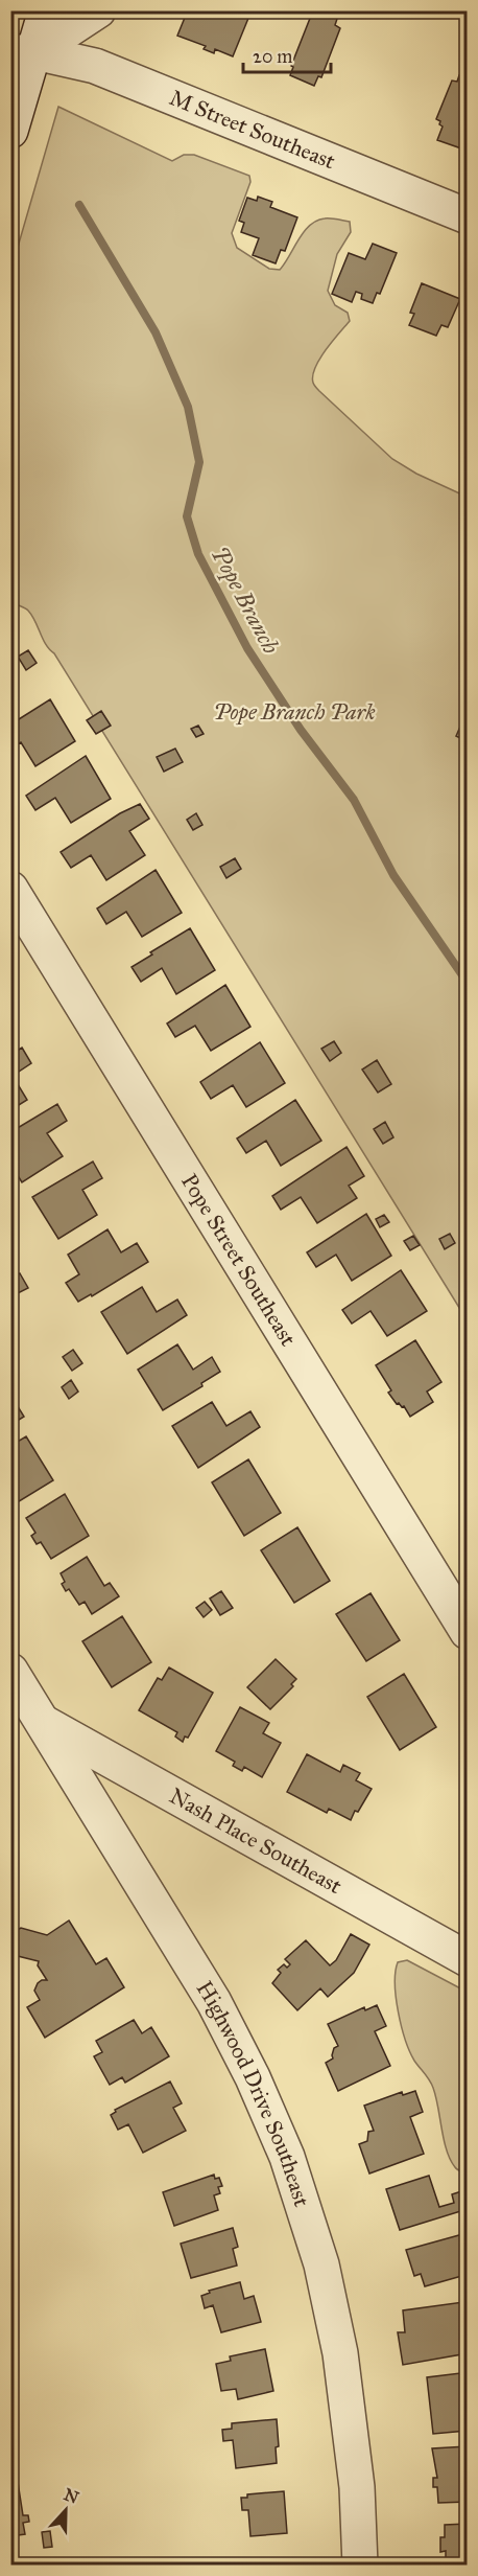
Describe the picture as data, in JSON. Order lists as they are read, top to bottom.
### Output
{
  "streets": {
    "street": [
      "M Street Southeast",
      "Pope Street Southeast",
      "Nash Place Southeast",
      "Highwood Drive Southeast"
    ]
  },
  "crossings": [
    ["Nash Place Southeast", "Highwood Drive Southeast"]
  ],
  "water": ["Pope Branch"],
  "parks": ["Pope Branch Park"],
  "scale_bar": "20 m",
  "north": "top"
}
